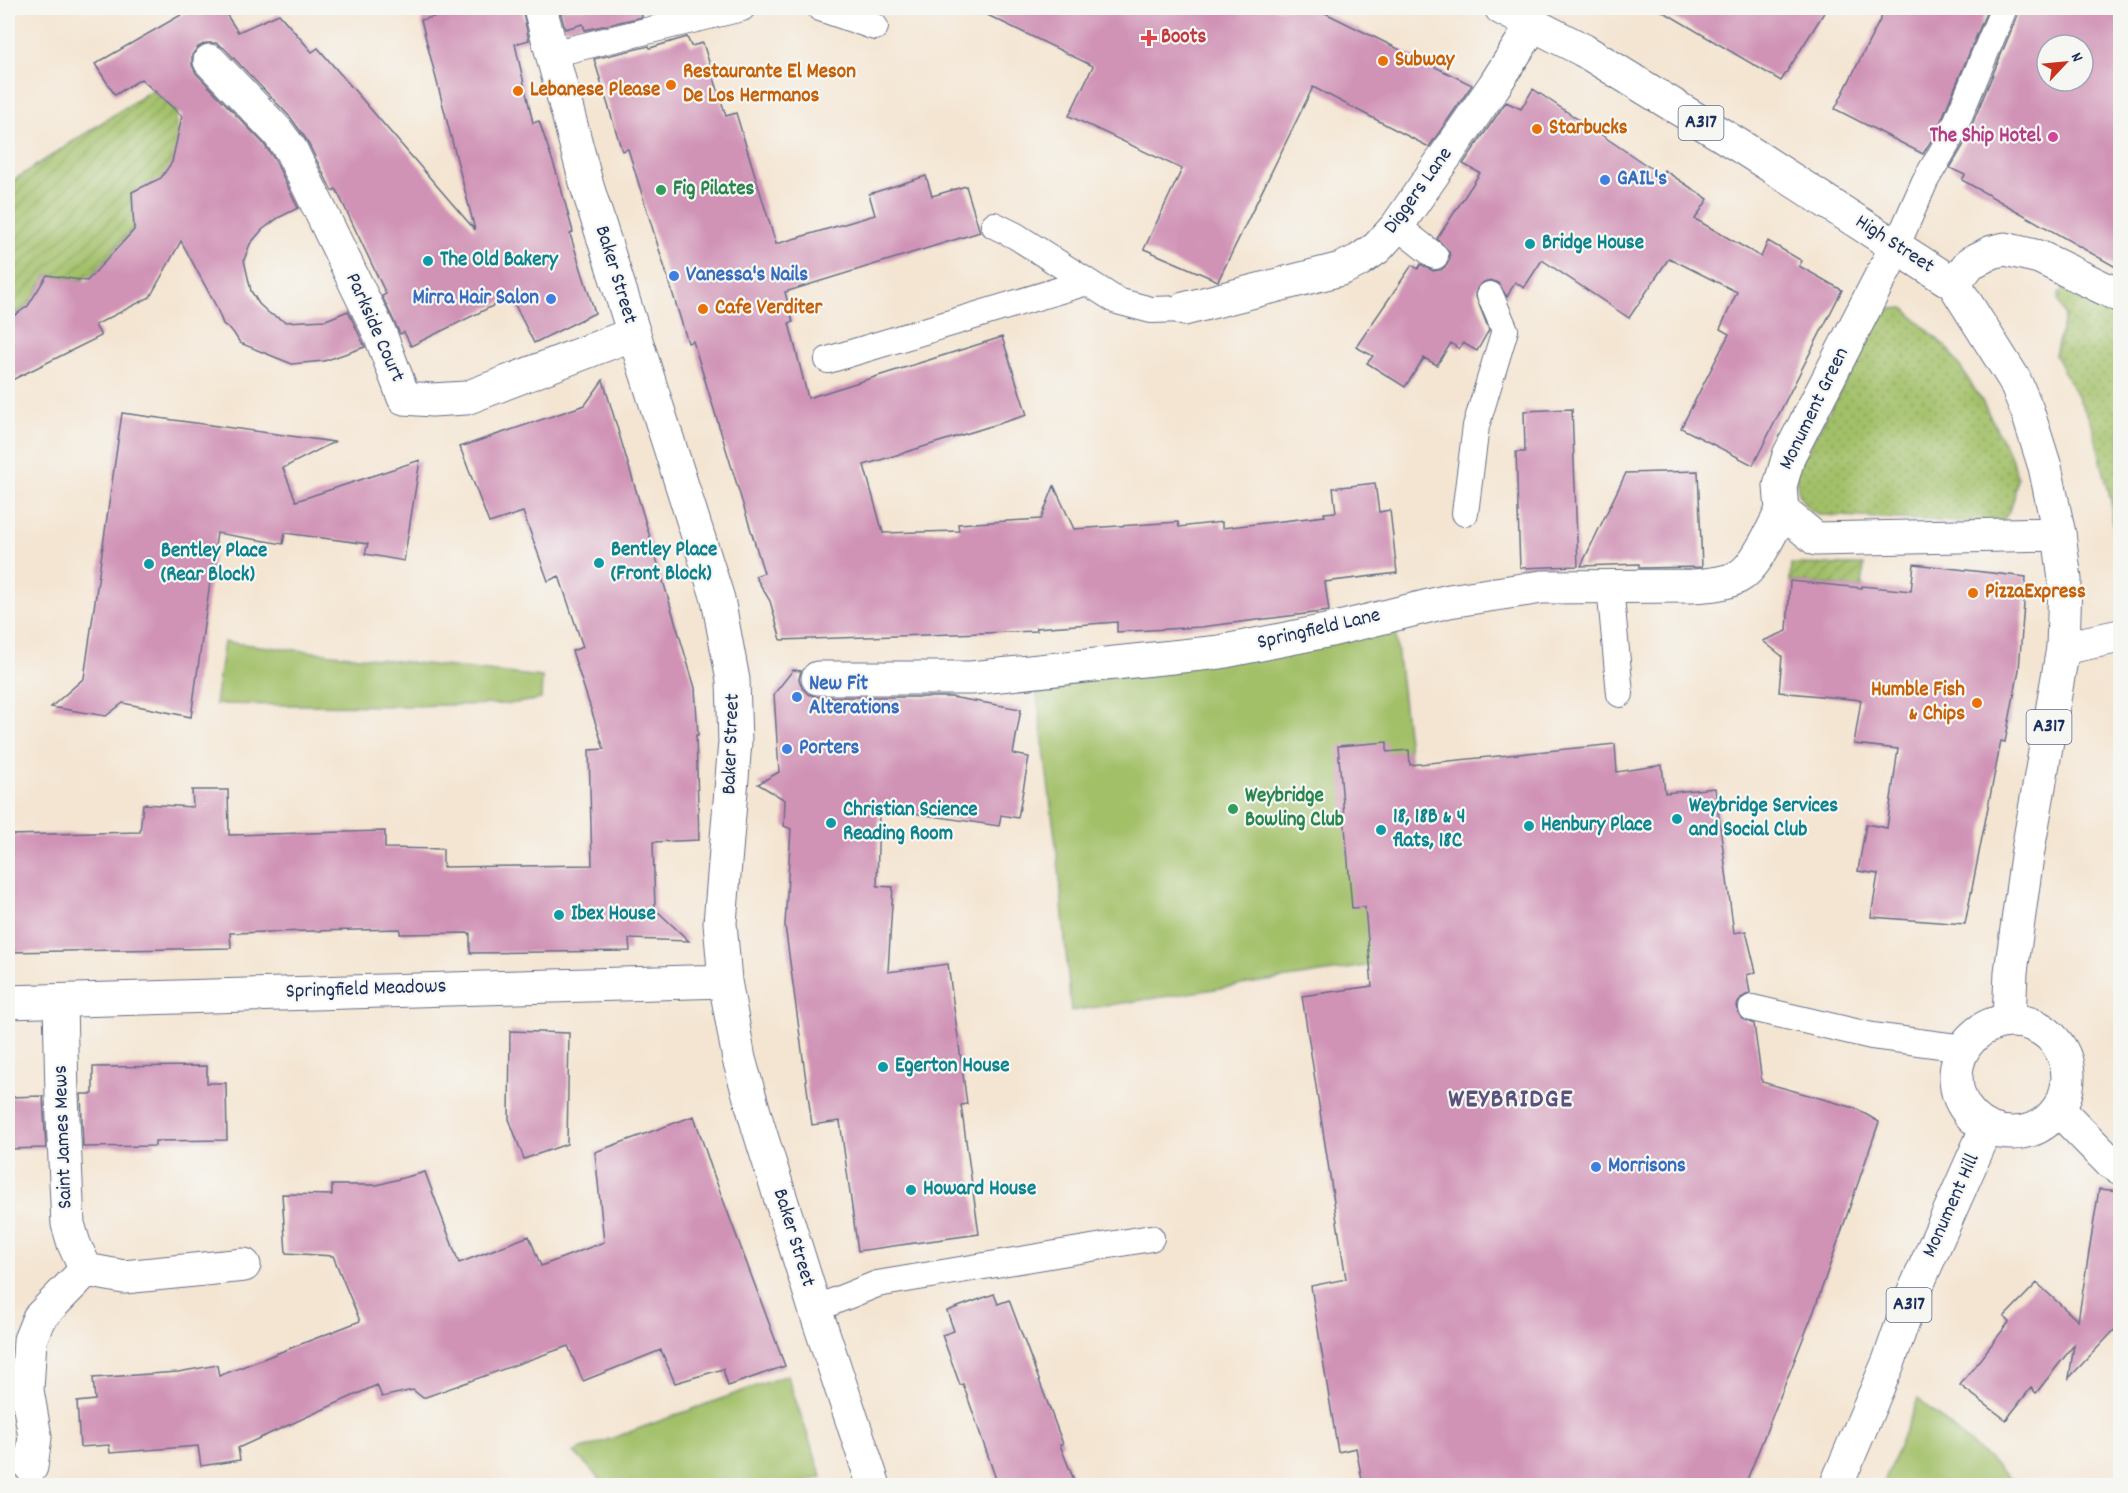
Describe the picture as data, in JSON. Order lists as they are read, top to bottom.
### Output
{
  "streets": {
    "street": [
      "A317",
      "Diggers Lane",
      "High Street",
      "Baker Street",
      "Parkside Court",
      "Monument Green",
      "Springfield Lane",
      "Springfield Meadows",
      "Saint James Mews",
      "Monument Hill"
    ]
  },
  "crossings": [
    ["A317", "High Street"],
    ["A317", "Monument Hill"],
    ["Diggers Lane", "High Street"],
    ["High Street", "Monument Green"],
    ["Baker Street", "Parkside Court"],
    ["Baker Street", "Springfield Meadows"],
    ["Monument Green", "Springfield Lane"],
    ["Springfield Meadows", "Saint James Mews"]
  ],
  "districts": ["WEYBRIDGE"],
  "places": {
    "health": ["Boots"],
    "other": [
      "Subway",
      "Restaurante El Meson De Los Hermanos",
      "Lebanese Please",
      "Starbucks",
      "The Ship Hotel",
      "GAIL's",
      "Fig Pilates",
      "Bridge House",
      "The Old Bakery",
      "Vanessa's Nails",
      "Mirra Hair Salon",
      "Cafe Verditer",
      "Bentley Place (Front Block)",
      "Bentley Place (Rear Block)",
      "PizzaExpress",
      "New Fit Alterations",
      "Humble Fish & Chips",
      "Porters",
      "Weybridge Bowling Club",
      "Weybridge Services and Social Club",
      "Christian Science Reading Room",
      "Henbury Place",
      "18, 18B & 4 flats, 18C",
      "Ibex House",
      "Egerton House",
      "Morrisons",
      "Howard House"
    ]
  },
  "north": "top right"
}
